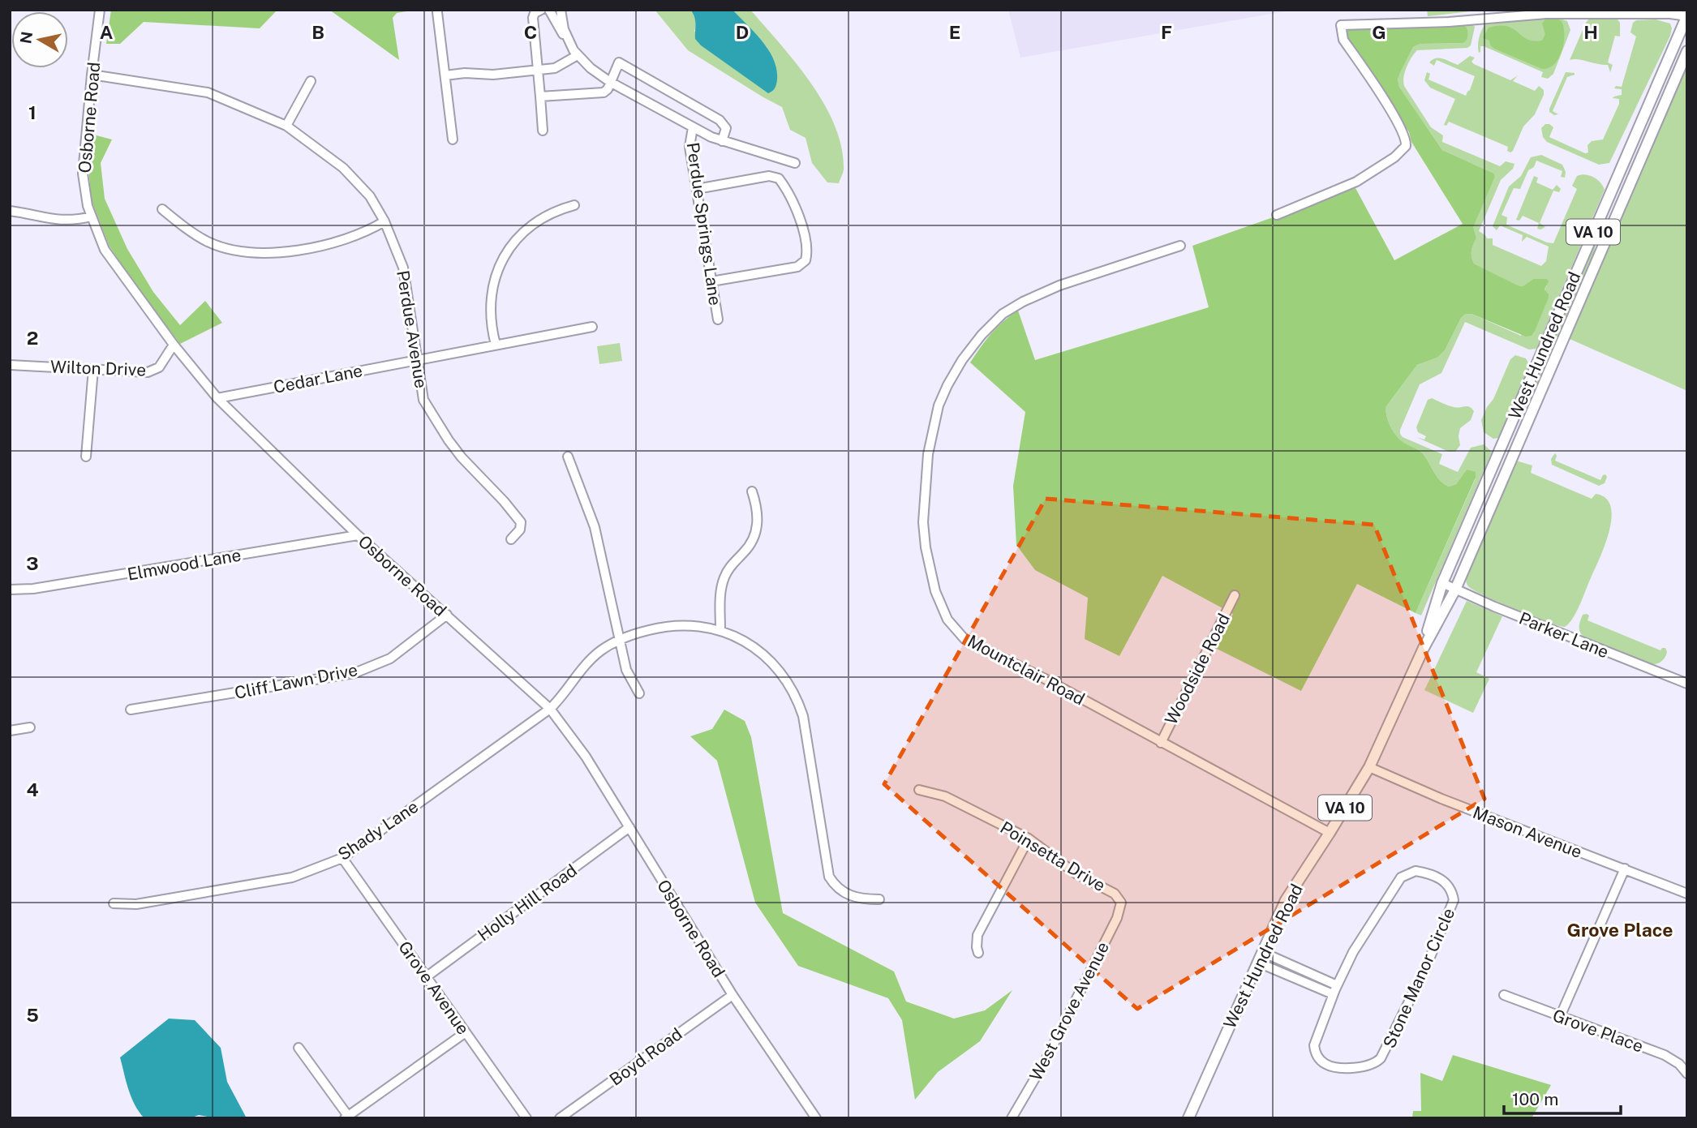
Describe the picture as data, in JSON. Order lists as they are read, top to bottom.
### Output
{
  "streets": {
    "main road": ["VA 10", "West Hundred Road"],
    "street": [
      "Osborne Road",
      "Perdue Springs Lane",
      "Perdue Avenue",
      "Wilton Drive",
      "Cedar Lane",
      "Elmwood Lane",
      "Parker Lane",
      "Woodside Road",
      "Mountclair Road",
      "Cliff Lawn Drive",
      "Shady Lane",
      "Mason Avenue",
      "Poinsetta Drive",
      "Holly Hill Road",
      "Stone Manor Circle",
      "Grove Avenue",
      "West Grove Avenue",
      "Grove Place",
      "Boyd Road"
    ]
  },
  "crossings": [
    ["Osborne Road", "Perdue Avenue"],
    ["Osborne Road", "Wilton Drive"],
    ["Osborne Road", "Cedar Lane"],
    ["Osborne Road", "Elmwood Lane"],
    ["Osborne Road", "Cliff Lawn Drive"],
    ["Osborne Road", "Shady Lane"],
    ["Osborne Road", "Holly Hill Road"],
    ["Osborne Road", "Boyd Road"],
    ["Perdue Avenue", "Cedar Lane"],
    ["West Hundred Road", "Parker Lane"],
    ["West Hundred Road", "Mountclair Road"],
    ["West Hundred Road", "Mason Avenue"],
    ["Woodside Road", "Mountclair Road"],
    ["Shady Lane", "Grove Avenue"],
    ["Poinsetta Drive", "West Grove Avenue"],
    ["Holly Hill Road", "Grove Avenue"]
  ],
  "districts": ["Grove Place"],
  "scale_bar": "100 m",
  "north": "left",
  "grid": {
    "columns": [
      "A",
      "B",
      "C",
      "D",
      "E",
      "F",
      "G",
      "H"
    ],
    "rows": [
      "1",
      "2",
      "3",
      "4",
      "5"
    ]
  }
}
